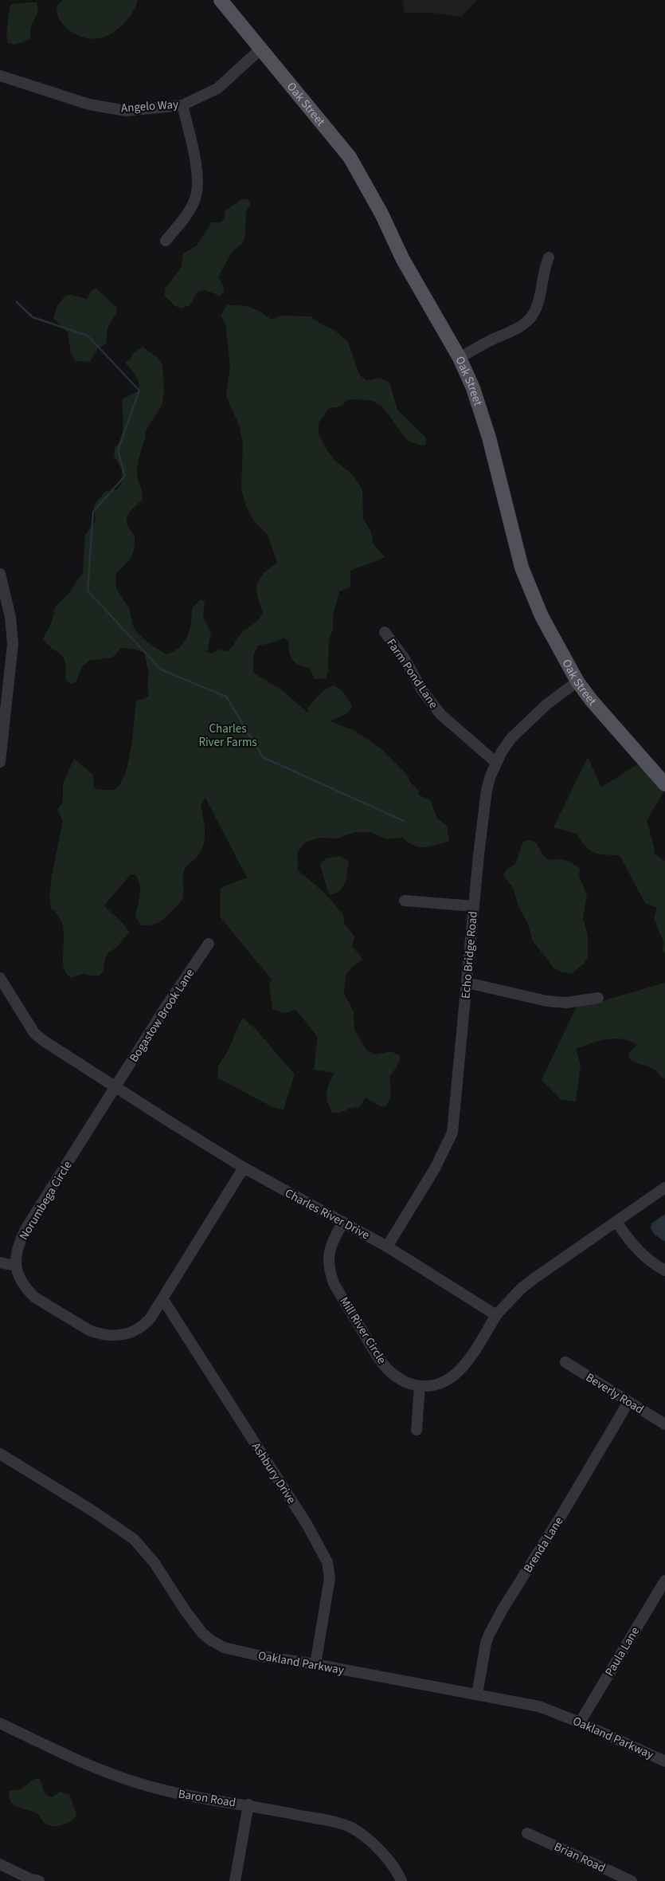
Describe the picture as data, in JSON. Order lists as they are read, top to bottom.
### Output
{
  "streets": {
    "main road": ["Oak Street"],
    "street": [
      "Angelo Way",
      "Farm Pond Lane",
      "Echo Bridge Road",
      "Bogastow Brook Lane",
      "Norumbega Circle",
      "Charles River Drive",
      "Mill River Circle",
      "Beverly Road",
      "Ashbury Drive",
      "Brenda Lane",
      "Paula Lane",
      "Oakland Parkway",
      "Baron Road",
      "Brian Road"
    ]
  },
  "crossings": [
    ["Oak Street", "Angelo Way"],
    ["Oak Street", "Echo Bridge Road"],
    ["Farm Pond Lane", "Echo Bridge Road"],
    ["Echo Bridge Road", "Charles River Drive"],
    ["Bogastow Brook Lane", "Norumbega Circle"],
    ["Bogastow Brook Lane", "Charles River Drive"],
    ["Norumbega Circle", "Charles River Drive"],
    ["Charles River Drive", "Mill River Circle"],
    ["Beverly Road", "Brenda Lane"],
    ["Ashbury Drive", "Oakland Parkway"],
    ["Brenda Lane", "Oakland Parkway"],
    ["Paula Lane", "Oakland Parkway"]
  ],
  "parks": ["Charles River Farms"]
}
